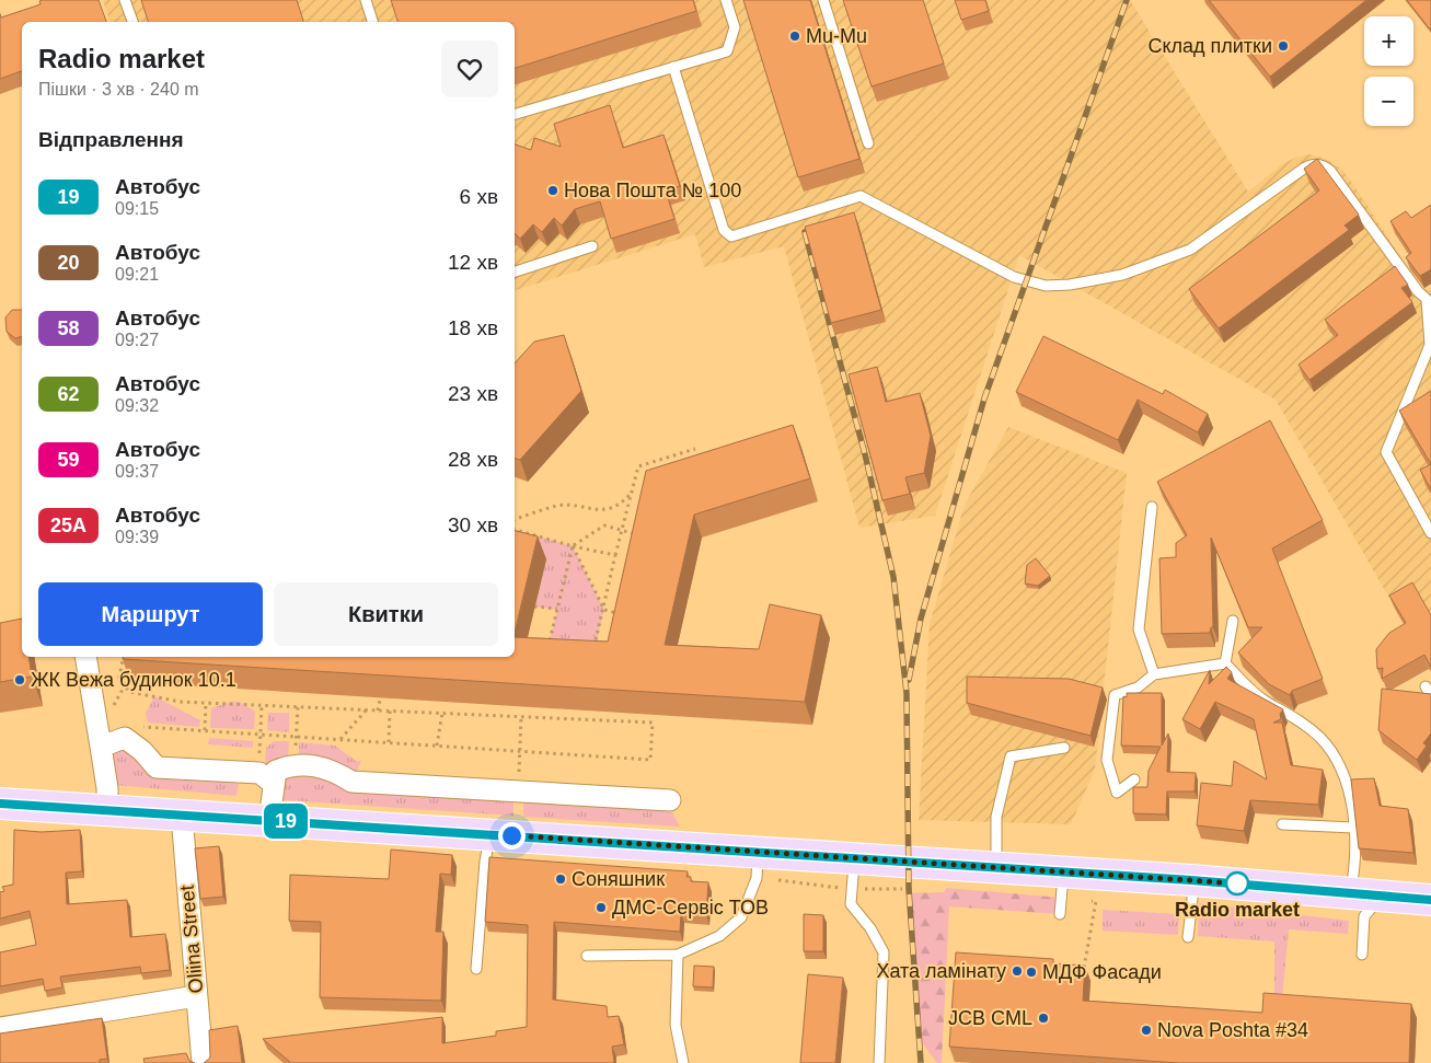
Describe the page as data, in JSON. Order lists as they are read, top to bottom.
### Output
{
  "streets": {
    "street": ["Oliina Street"]
  },
  "places": [
    "Mu-Mu",
    "Склад плитки",
    "Нова Пошта № 100",
    "ЖК Вежа будинок 10.1",
    "Соняшник",
    "Radio market",
    "ДМС-Сервіс ТОВ",
    "Хата ламінату",
    "МДФ Фасади",
    "JCB CML",
    "Nova Poshta #34"
  ],
  "lines": ["bus line 19"],
  "page": {
    "on_map": "19",
    "map_buttons": ["+", "−"],
    "heading": [
      ["Radio market", "Пішки · 3 хв · 240 m"],
      "Відправлення"
    ],
    "list": [
      {
        "mark": "19",
        "name": "Автобус",
        "note": "09:15",
        "value": "6 хв"
      },
      {
        "mark": "20",
        "name": "Автобус",
        "note": "09:21",
        "value": "12 хв"
      },
      {
        "mark": "58",
        "name": "Автобус",
        "note": "09:27",
        "value": "18 хв"
      },
      {
        "mark": "62",
        "name": "Автобус",
        "note": "09:32",
        "value": "23 хв"
      },
      {
        "mark": "59",
        "name": "Автобус",
        "note": "09:37",
        "value": "28 хв"
      },
      {
        "mark": "25А",
        "name": "Автобус",
        "note": "09:39",
        "value": "30 хв"
      }
    ],
    "buttons": ["Маршрут", "Квитки"]
  }
}
